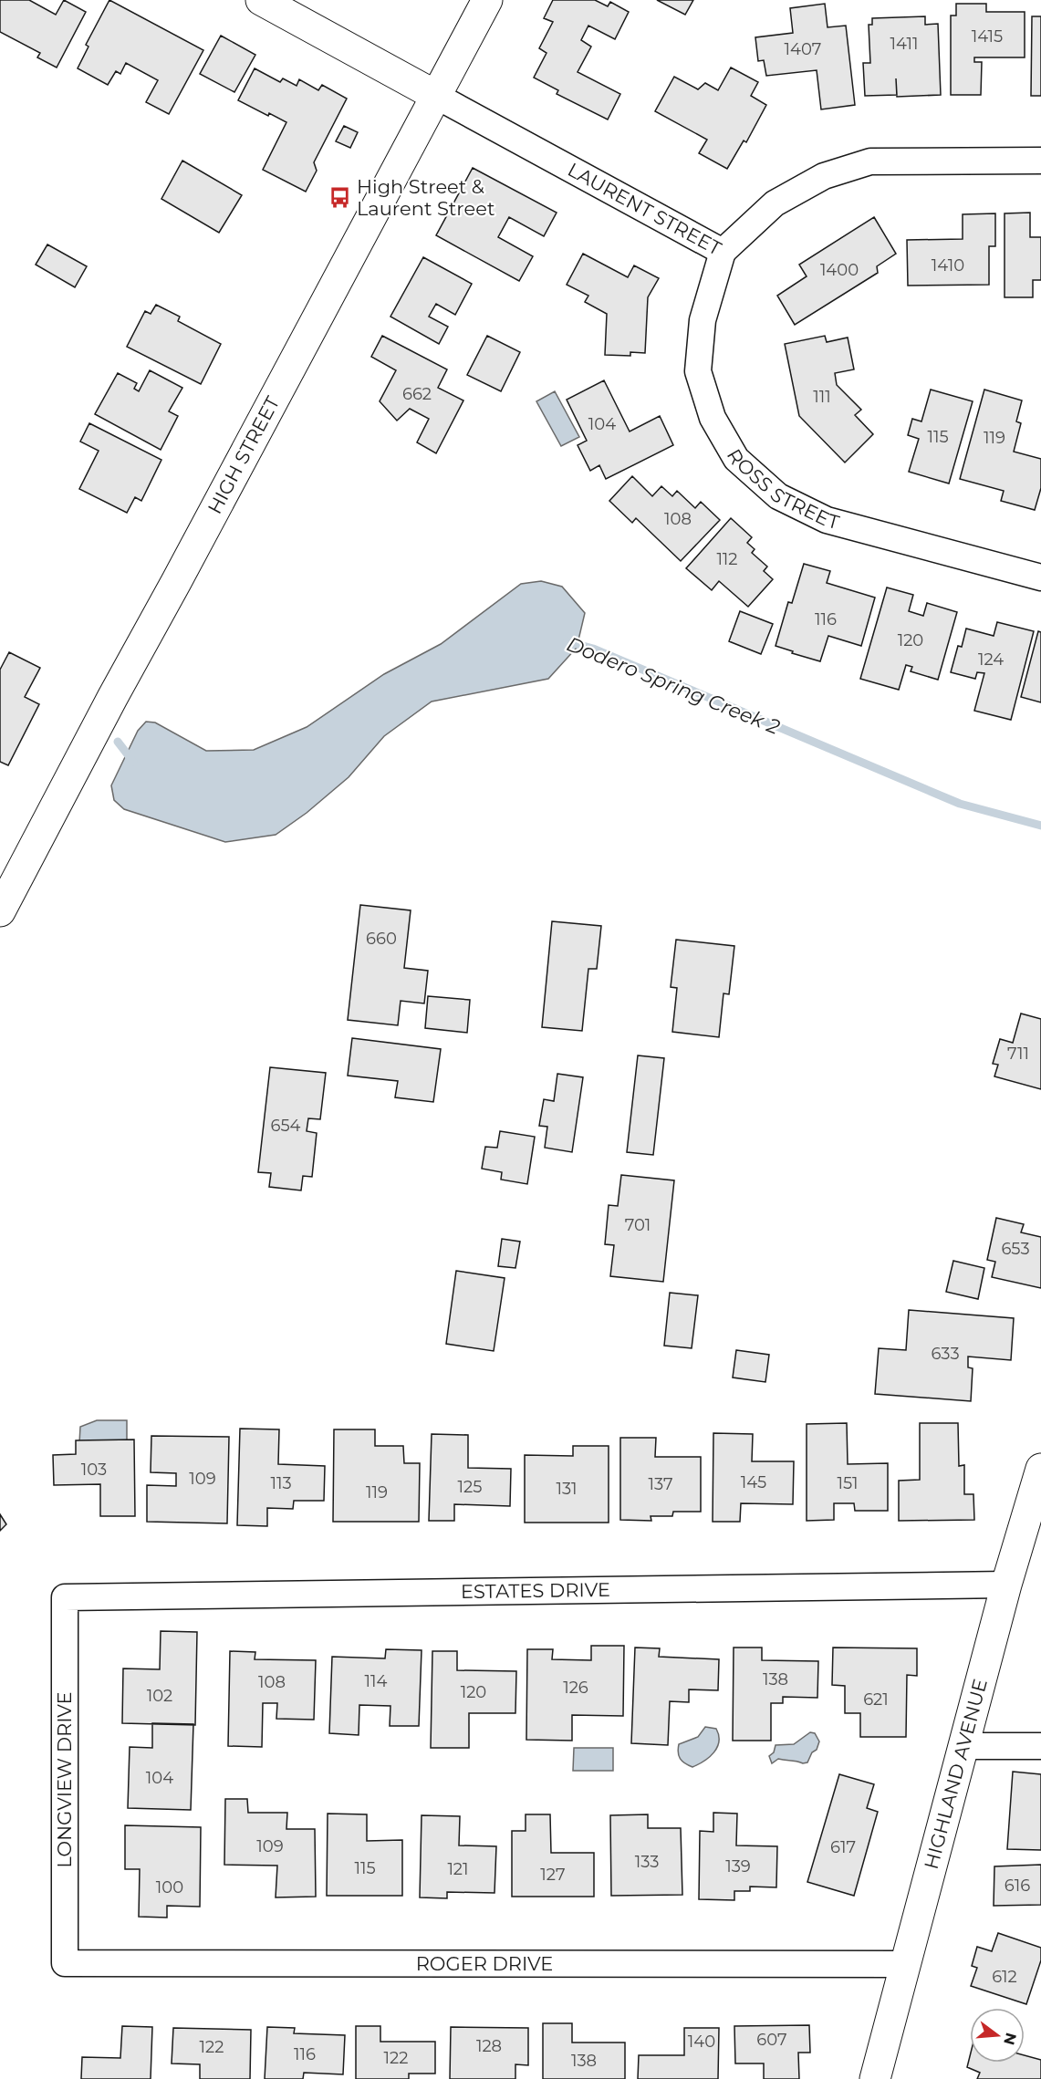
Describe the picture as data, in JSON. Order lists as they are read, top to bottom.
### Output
{
  "streets": {
    "main road": ["LAURENT STREET", "HIGH STREET", "HIGHLAND AVENUE"],
    "street": [
      "ROSS STREET",
      "ESTATES DRIVE",
      "LONGVIEW DRIVE",
      "ROGER DRIVE"
    ]
  },
  "crossings": [
    ["LAURENT STREET", "HIGH STREET"],
    ["LAURENT STREET", "ROSS STREET"],
    ["ESTATES DRIVE", "HIGHLAND AVENUE"],
    ["ESTATES DRIVE", "LONGVIEW DRIVE"],
    ["HIGHLAND AVENUE", "ROGER DRIVE"],
    ["LONGVIEW DRIVE", "ROGER DRIVE"]
  ],
  "water": ["Dodero Spring Creek 2"],
  "places": {
    "bus stop": ["High Street & Laurent Street"]
  },
  "house_numbers": [
    "1415",
    "1411",
    "1407",
    "1410",
    "1400",
    "662",
    "111",
    "104",
    "115",
    "119",
    "108",
    "112",
    "116",
    "120",
    "124",
    "660",
    "711",
    "654",
    "701",
    "653",
    "633",
    "103",
    "109",
    "145",
    "113",
    "151",
    "137",
    "125",
    "131",
    "119",
    "138",
    "114",
    "108",
    "126",
    "120",
    "102",
    "621",
    "104",
    "109",
    "617",
    "133",
    "139",
    "115",
    "121",
    "127",
    "616",
    "100",
    "612",
    "607",
    "140",
    "128",
    "122",
    "116",
    "122",
    "138"
  ],
  "north": "right"
}
